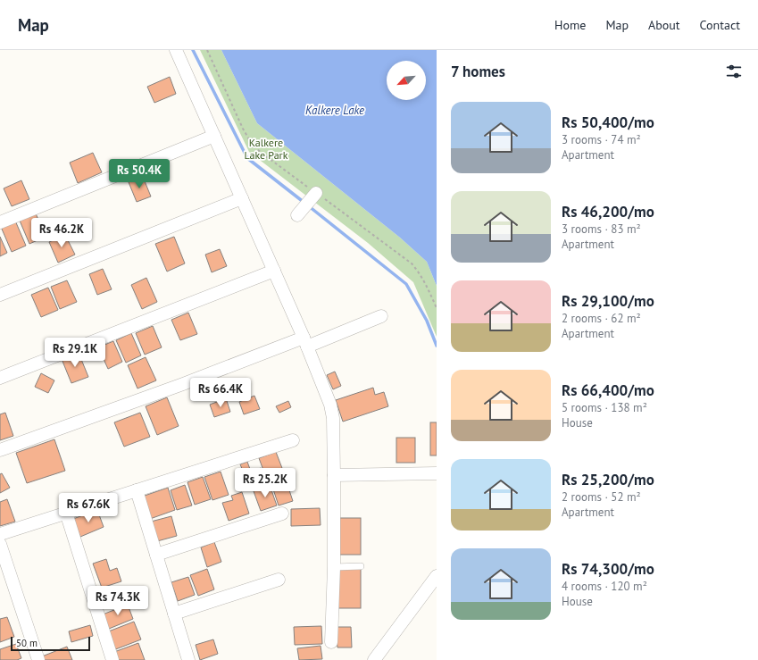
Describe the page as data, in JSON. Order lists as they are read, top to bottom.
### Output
{
  "water": ["Kalkere Lake"],
  "parks": ["Kalkere Lake Park"],
  "scale_bar": "50 m",
  "north": "bottom left",
  "page": {
    "header": "Map",
    "nav": [
      "Home",
      "Map",
      "About",
      "Contact"
    ],
    "heading": "7 homes",
    "list": [
      {
        "name": "Rs 50,400/mo",
        "note": "3 rooms · 74 m² · Apartment"
      },
      {
        "name": "Rs 46,200/mo",
        "note": "3 rooms · 83 m² · Apartment"
      },
      {
        "name": "Rs 29,100/mo",
        "note": "2 rooms · 62 m² · Apartment"
      },
      {
        "name": "Rs 66,400/mo",
        "note": "5 rooms · 138 m² · House"
      },
      {
        "name": "Rs 25,200/mo",
        "note": "2 rooms · 52 m² · Apartment"
      },
      {
        "name": "Rs 74,300/mo",
        "note": "4 rooms · 120 m² · House"
      }
    ],
    "price": [
      "Rs 50.4K",
      "Rs 46.2K",
      "Rs 29.1K",
      "Rs 66.4K",
      "Rs 25.2K",
      "Rs 67.6K",
      "Rs 74.3K"
    ],
    "scale": "50 m"
  }
}
